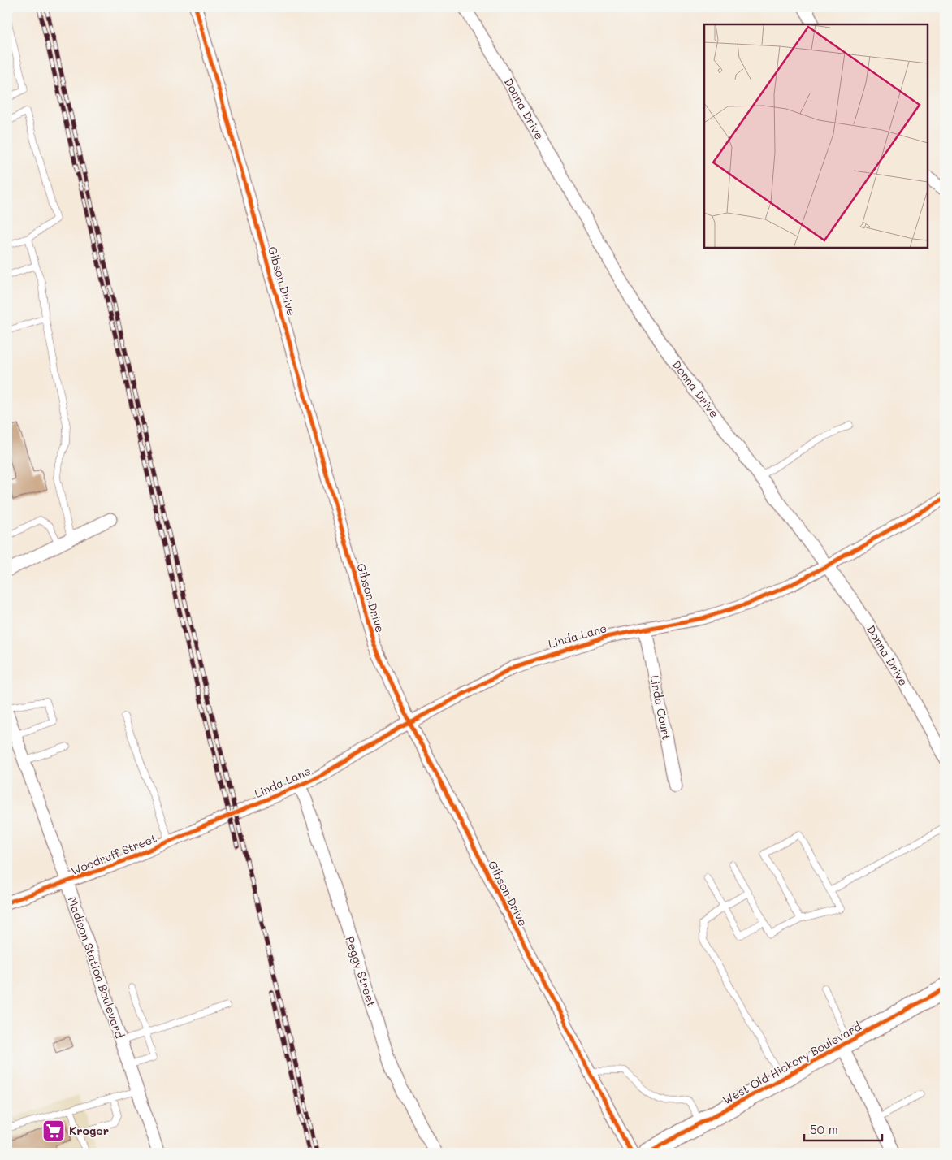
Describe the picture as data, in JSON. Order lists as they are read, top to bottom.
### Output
{
  "streets": {
    "main road": ["West Old Hickory Boulevard"],
    "street": [
      "Donna Drive",
      "Gibson Drive",
      "Linda Lane",
      "Linda Court",
      "Woodruff Street",
      "Madison Station Boulevard",
      "Peggy Street"
    ]
  },
  "crossings": [
    ["Donna Drive", "Linda Lane"],
    ["Gibson Drive", "Linda Lane"],
    ["Linda Lane", "Linda Court"],
    ["Linda Lane", "Woodruff Street"],
    ["Linda Lane", "Peggy Street"],
    ["Woodruff Street", "Madison Station Boulevard"]
  ],
  "places": {
    "supermarket": ["Kroger"]
  },
  "scale_bar": "50 m"
}
